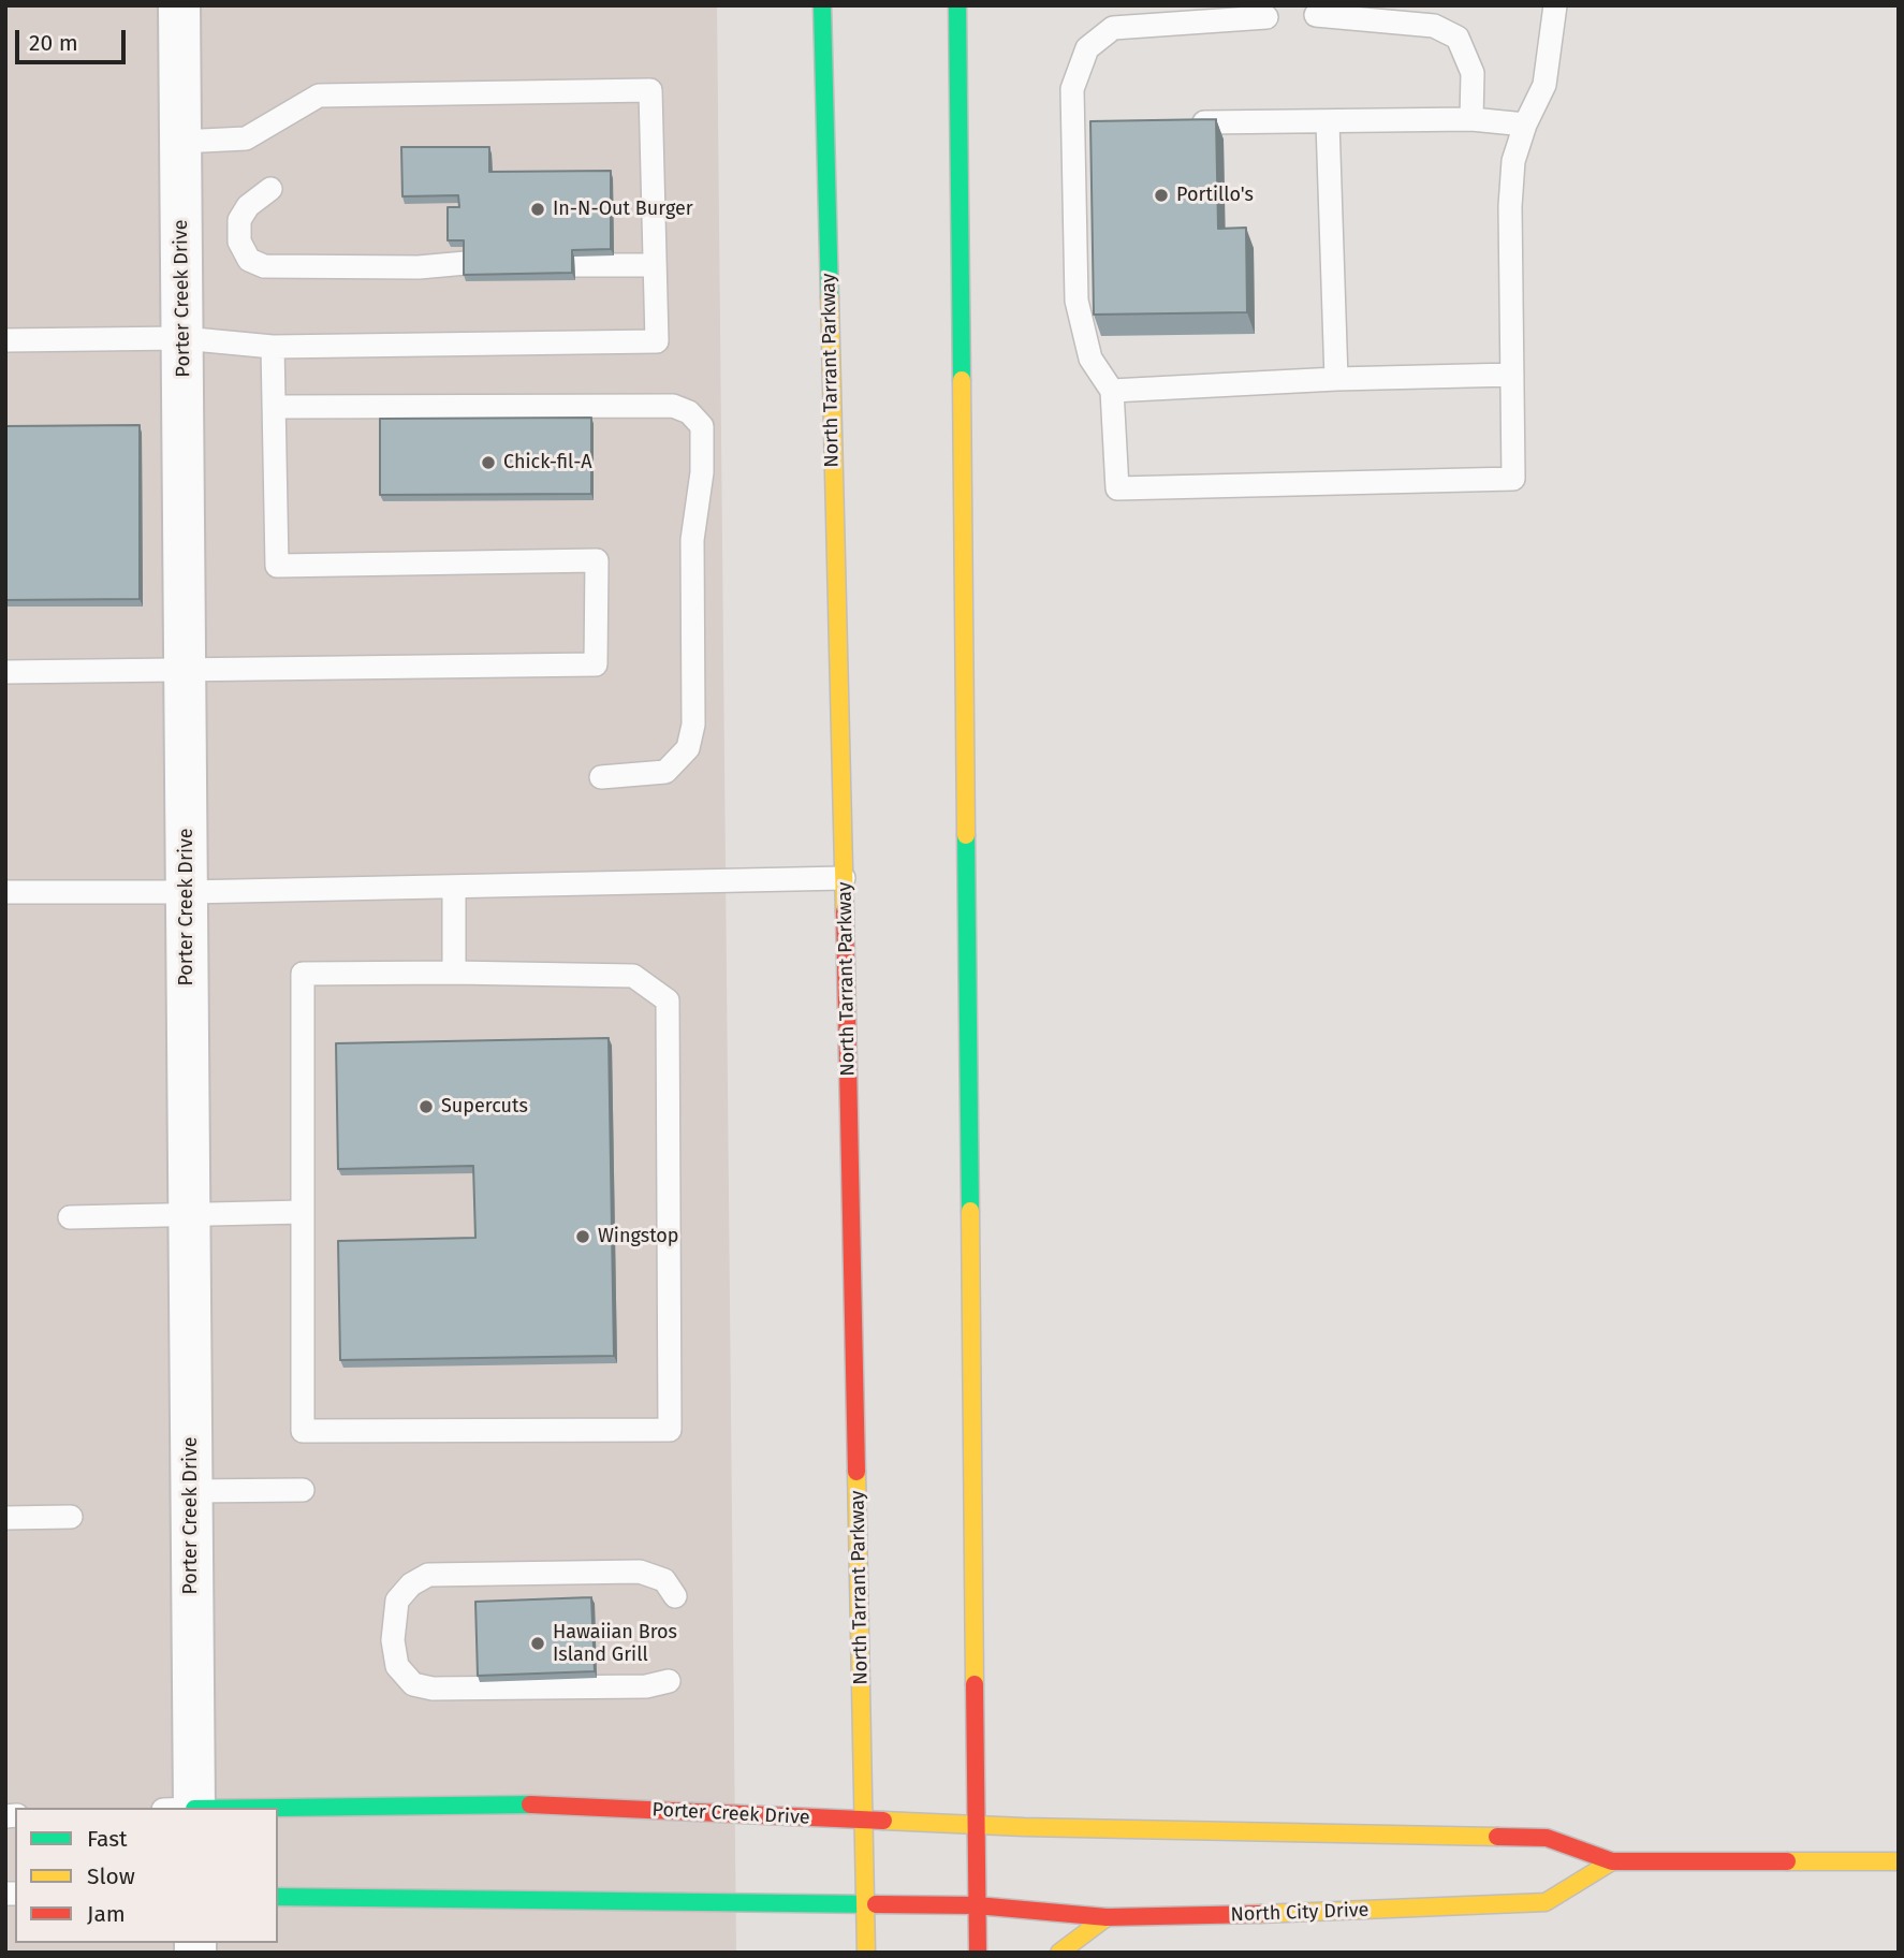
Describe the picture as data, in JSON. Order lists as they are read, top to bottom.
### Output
{
  "streets": {
    "main road": ["Porter Creek Drive", "North Tarrant Parkway", "North City Drive"]
  },
  "crossings": [
    ["Porter Creek Drive", "North Tarrant Parkway"],
    ["North Tarrant Parkway", "North City Drive"]
  ],
  "places": [
    "Portillo's",
    "In-N-Out Burger",
    "Chick-fil-A",
    "Supercuts",
    "Wingstop",
    "Hawaiian Bros Island Grill"
  ],
  "legend": ["Fast", "Slow", "Jam"],
  "scale_bar": "20 m"
}
